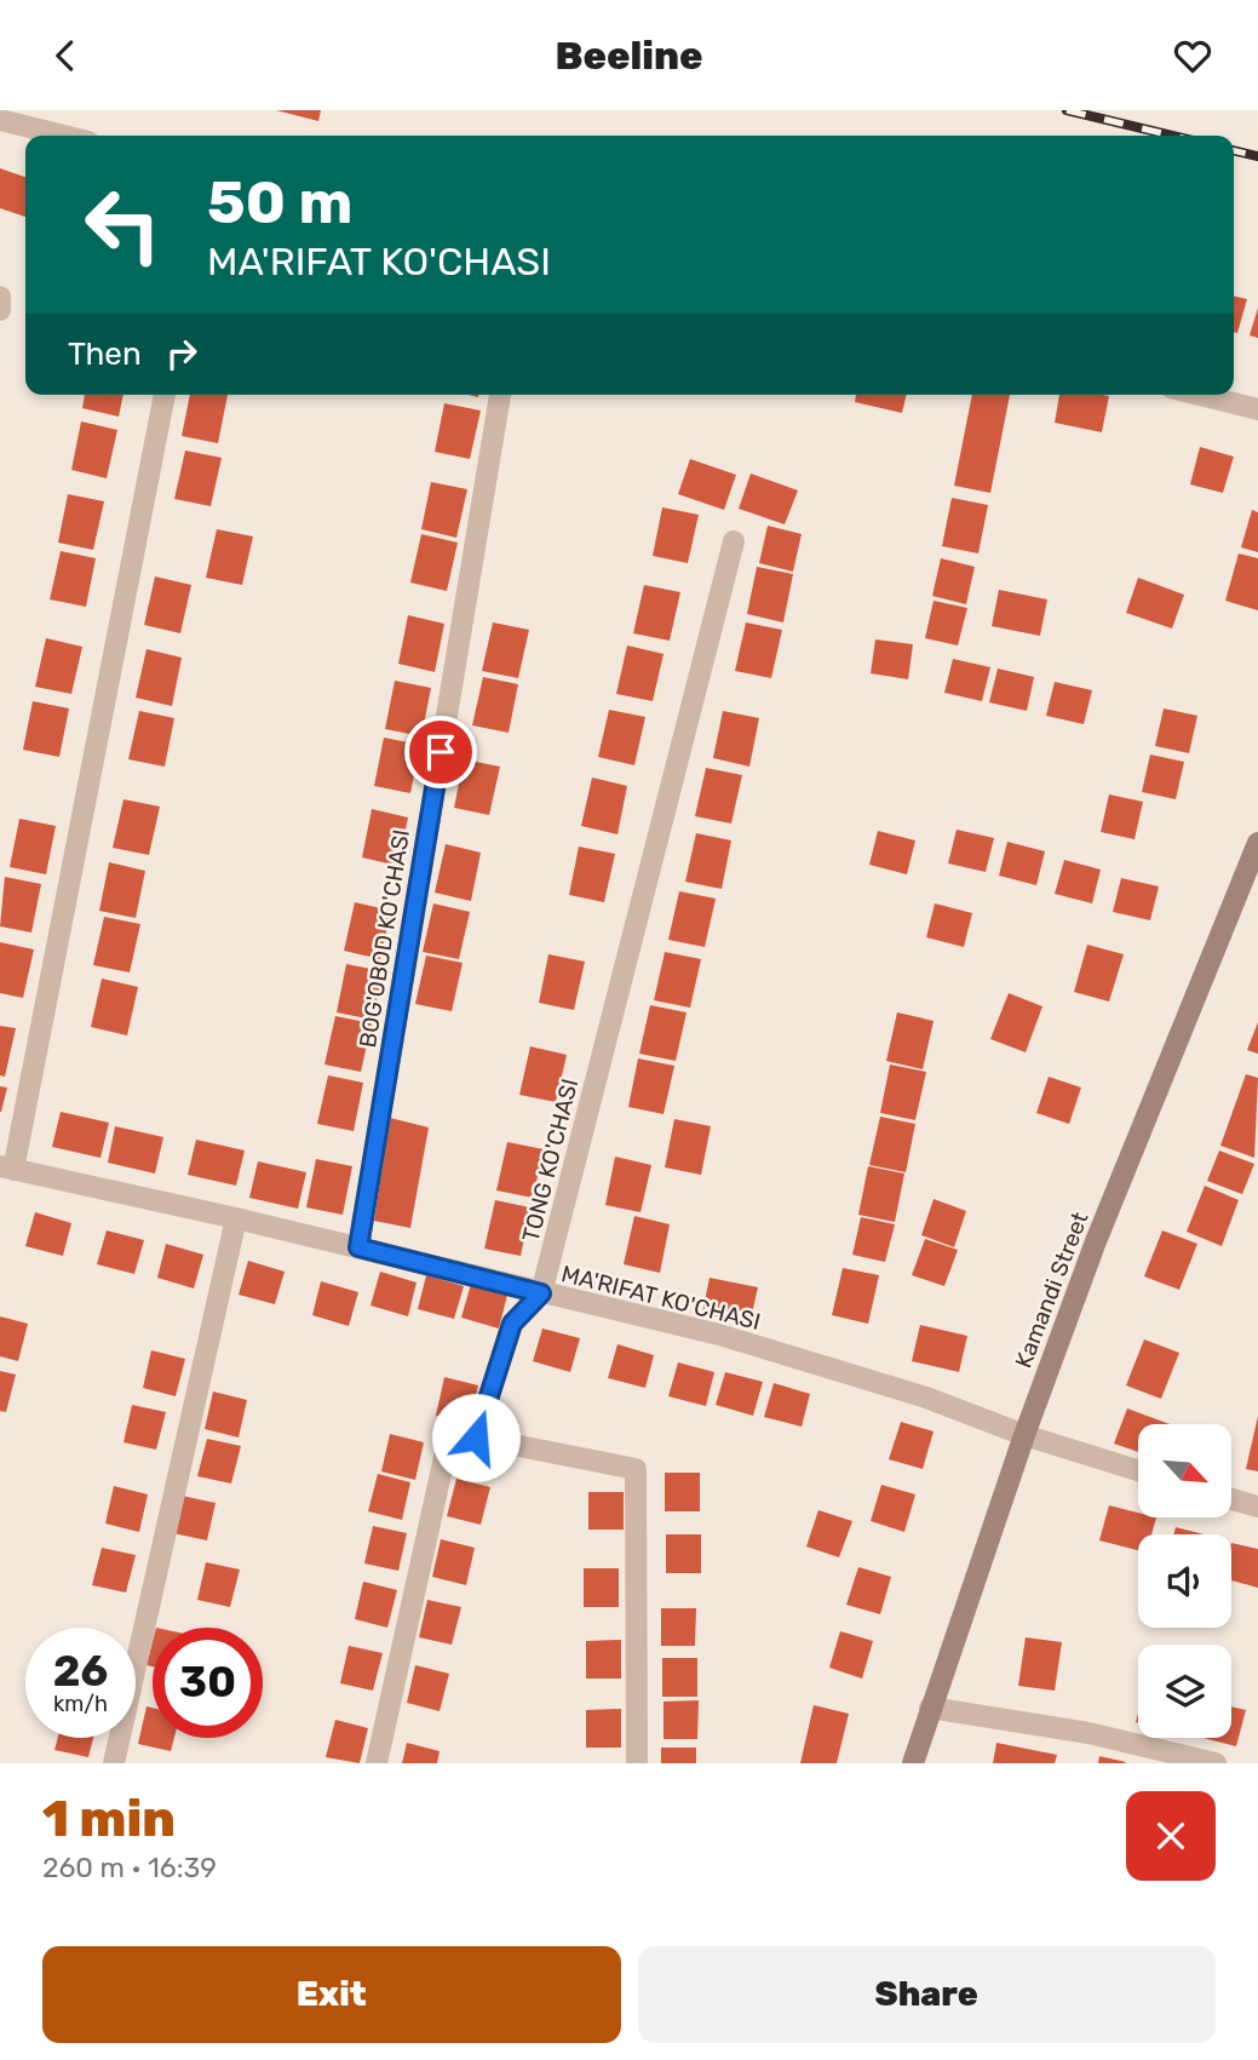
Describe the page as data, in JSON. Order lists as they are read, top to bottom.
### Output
{
  "streets": {
    "main road": ["Kamandi Street"],
    "street": ["BOG'OBOD KO'CHASI", "TONG KO'CHASI", "MA'RIFAT KO'CHASI"]
  },
  "crossings": [
    ["BOG'OBOD KO'CHASI", "MA'RIFAT KO'CHASI"],
    ["TONG KO'CHASI", "MA'RIFAT KO'CHASI"],
    ["Kamandi Street", "MA'RIFAT KO'CHASI"]
  ],
  "north": "bottom right",
  "page": {
    "header": "Beeline",
    "turn": ["50 m", "MA'RIFAT KO'CHASI"],
    "then": "Then",
    "speed": "26 km/h",
    "limit": "30",
    "heading": ["1 min", "260 m · 16:39"],
    "buttons": ["Exit", "Share"]
  }
}
